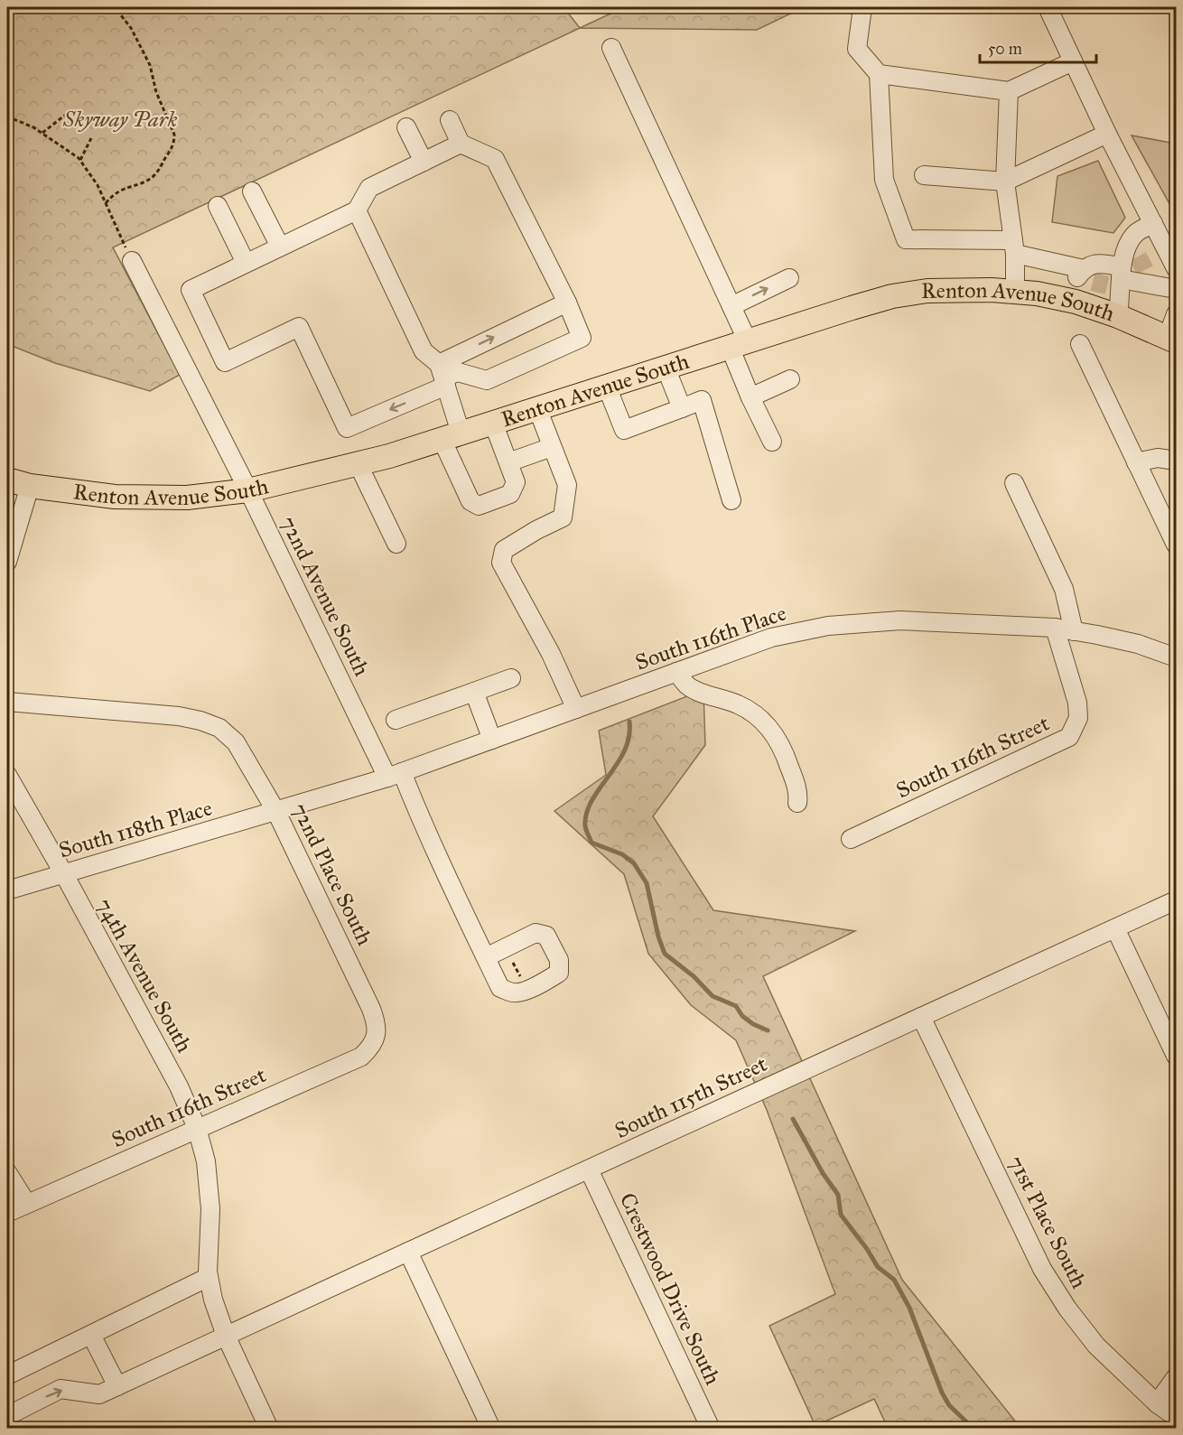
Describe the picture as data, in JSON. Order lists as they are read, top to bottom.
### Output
{
  "streets": {
    "main road": ["Renton Avenue South"],
    "street": [
      "72nd Avenue South",
      "South 116th Place",
      "South 116th Street",
      "South 118th Place",
      "72nd Place South",
      "74th Avenue South",
      "South 115th Street",
      "71st Place South",
      "Crestwood Drive South"
    ]
  },
  "crossings": [
    ["Renton Avenue South", "72nd Avenue South"],
    ["72nd Avenue South", "South 116th Place"],
    ["South 116th Place", "South 116th Street"],
    ["South 116th Place", "South 118th Place"],
    ["South 116th Place", "72nd Place South"],
    ["South 116th Street", "72nd Place South"],
    ["South 116th Street", "74th Avenue South"],
    ["South 118th Place", "72nd Place South"],
    ["South 118th Place", "74th Avenue South"],
    ["74th Avenue South", "South 115th Street"],
    ["South 115th Street", "71st Place South"],
    ["South 115th Street", "Crestwood Drive South"]
  ],
  "parks": ["Skyway Park"],
  "scale_bar": "50 m"
}
